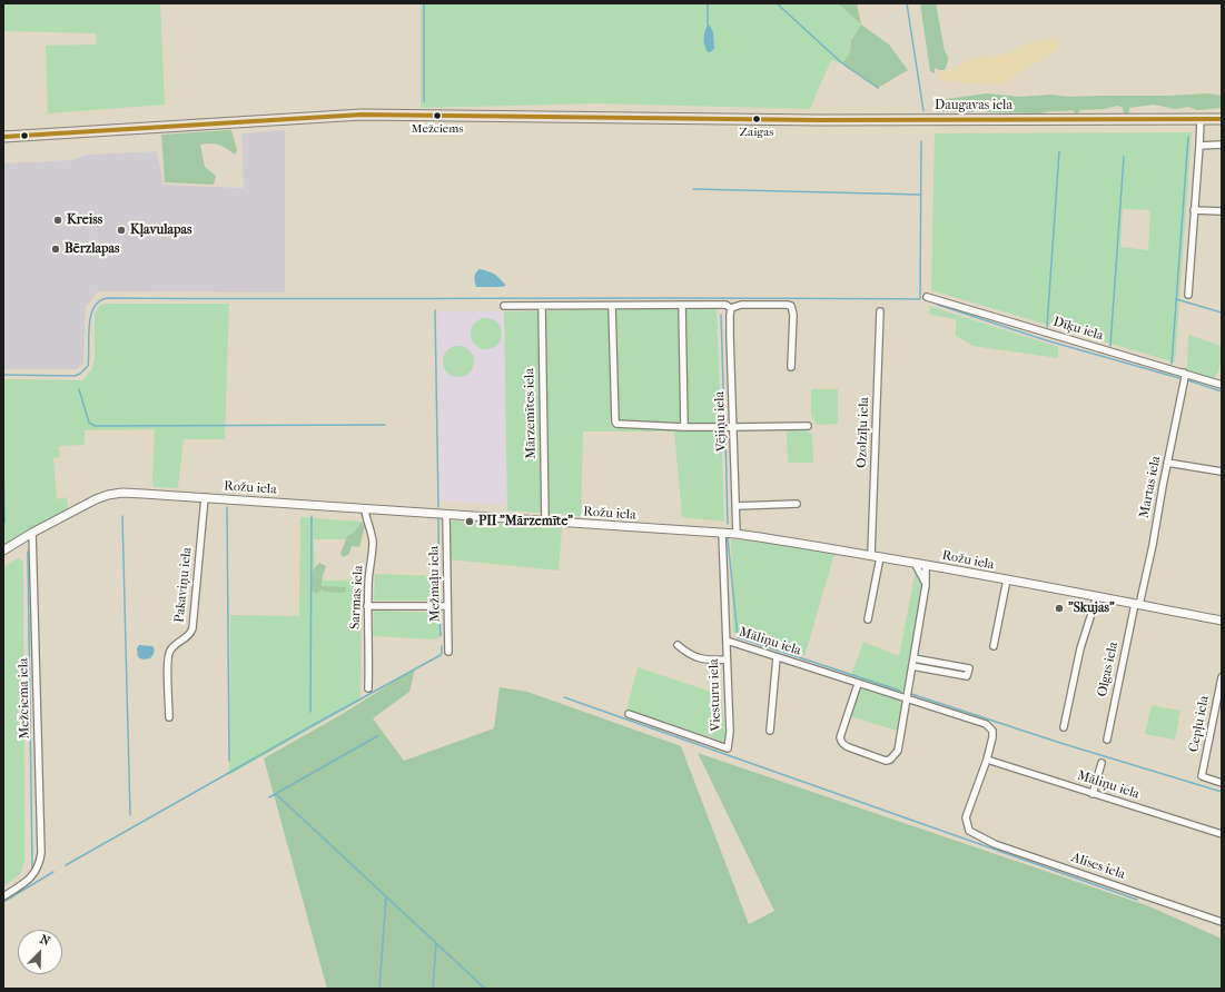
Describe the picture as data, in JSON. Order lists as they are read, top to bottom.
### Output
{
  "streets": {
    "main road": ["Daugavas iela"],
    "street": [
      "Dīķu iela",
      "Mārzemītes iela",
      "Vējiņu iela",
      "Ozolzīļu iela",
      "Martas iela",
      "Rožu iela",
      "Mežmaļu iela",
      "Pakaviņu iela",
      "Sarmas iela",
      "Māliņu iela",
      "Olgas iela",
      "Viesturu iela",
      "Mežciema iela",
      "Cepļu iela",
      "Alises iela"
    ]
  },
  "crossings": [
    ["Dīķu iela", "Martas iela"],
    ["Mārzemītes iela", "Rožu iela"],
    ["Vējiņu iela", "Rožu iela"],
    ["Ozolzīļu iela", "Rožu iela"],
    ["Martas iela", "Rožu iela"],
    ["Martas iela", "Olgas iela"],
    ["Rožu iela", "Mežmaļu iela"],
    ["Rožu iela", "Pakaviņu iela"],
    ["Rožu iela", "Sarmas iela"],
    ["Rožu iela", "Māliņu iela"],
    ["Rožu iela", "Olgas iela"],
    ["Rožu iela", "Mežciema iela"],
    ["Māliņu iela", "Viesturu iela"],
    ["Māliņu iela", "Alises iela"]
  ],
  "places": [
    "Mežciems",
    "Zaigas",
    "Kreiss",
    "Kļavulapas",
    "Bērzlapas",
    "PII \"Mārzemīte\"",
    "\"Skujas\""
  ],
  "north": "top right"
}
